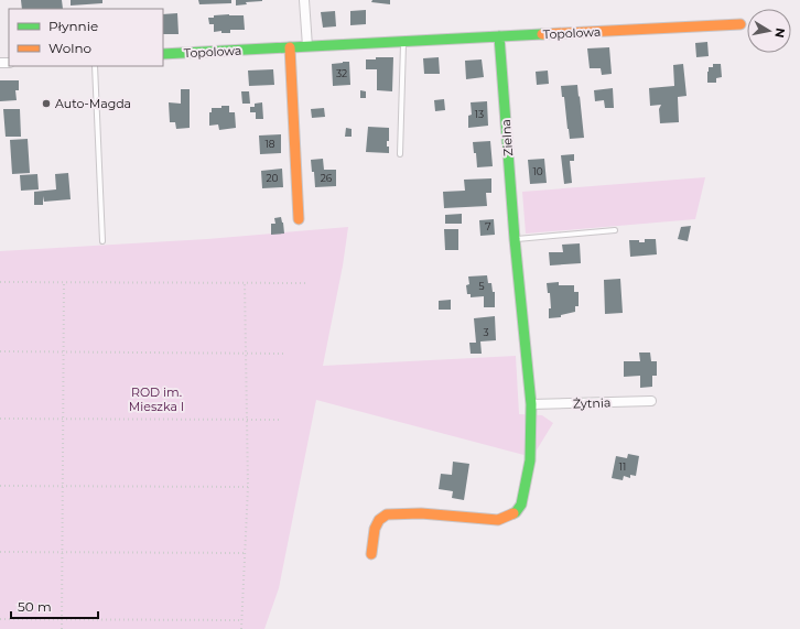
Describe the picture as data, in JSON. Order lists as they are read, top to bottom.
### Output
{
  "streets": {
    "street": ["Topolowa", "Zielna", "Żytnia"]
  },
  "crossings": [
    ["Topolowa", "Zielna"],
    ["Zielna", "Żytnia"]
  ],
  "parks": ["ROD im. Mieszka I"],
  "places": ["Auto-Magda"],
  "house_numbers": [
    "32",
    "13",
    "18",
    "10",
    "20",
    "26",
    "7",
    "5",
    "3",
    "11"
  ],
  "legend": ["Płynnie", "Wolno"],
  "scale_bar": "50 m",
  "north": "right"
}
